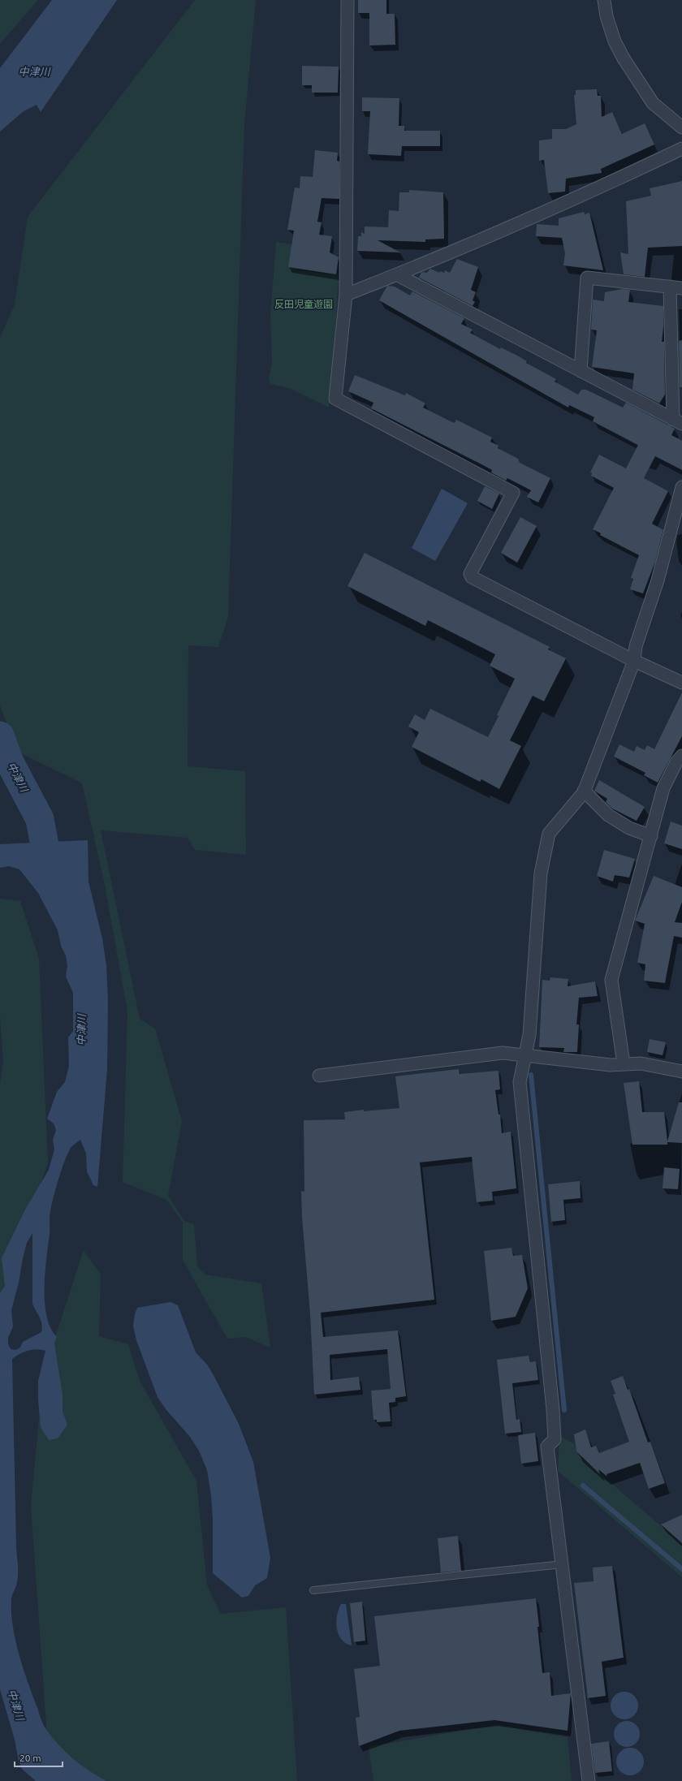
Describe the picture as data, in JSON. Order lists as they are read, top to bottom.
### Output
{
  "water": ["中津川"],
  "parks": ["反田児童遊園"],
  "scale_bar": "20 m"
}
